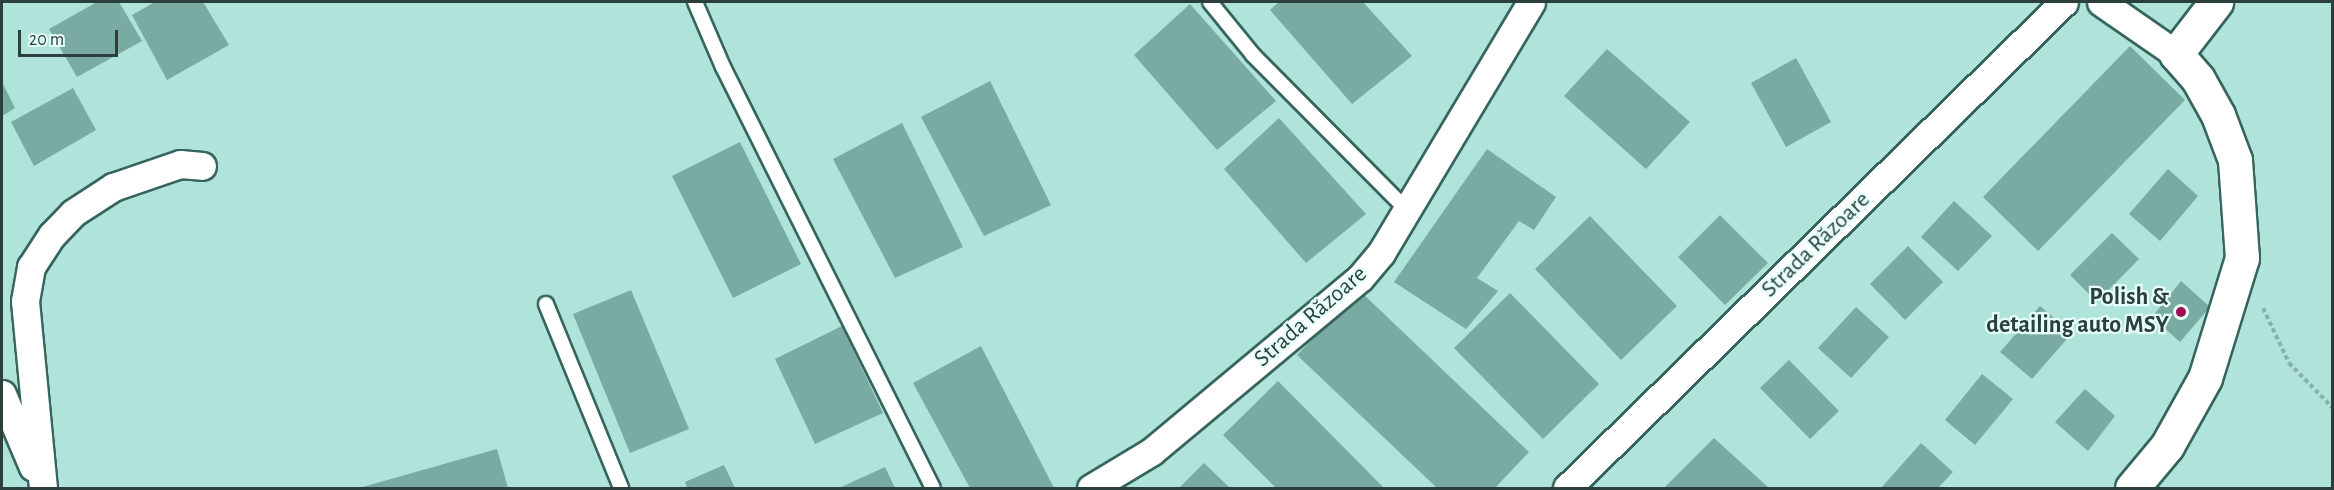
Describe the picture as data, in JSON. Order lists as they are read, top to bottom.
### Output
{
  "streets": {
    "street": ["Strada Răzoare"]
  },
  "places": ["Polish & detailing auto MSY"],
  "scale_bar": "20 m"
}
